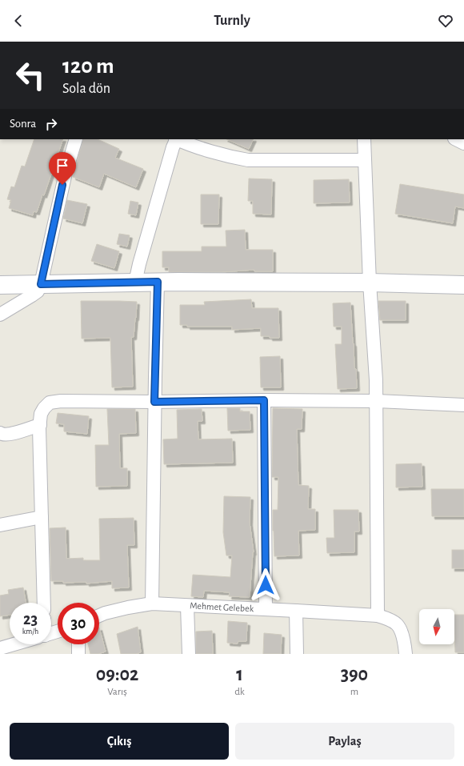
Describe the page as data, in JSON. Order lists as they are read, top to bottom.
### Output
{
  "streets": {
    "street": ["Mehmet Gelebek"]
  },
  "north": "bottom",
  "page": {
    "header": "Turnly",
    "turn": ["120 m", "Sola dön"],
    "then": "Sonra",
    "speed": "23 km/h",
    "limit": "30",
    "eta": [
      "09:02",
      "Varış",
      "1",
      "dk",
      "390",
      "m"
    ],
    "buttons": ["Çıkış", "Paylaş"]
  }
}
